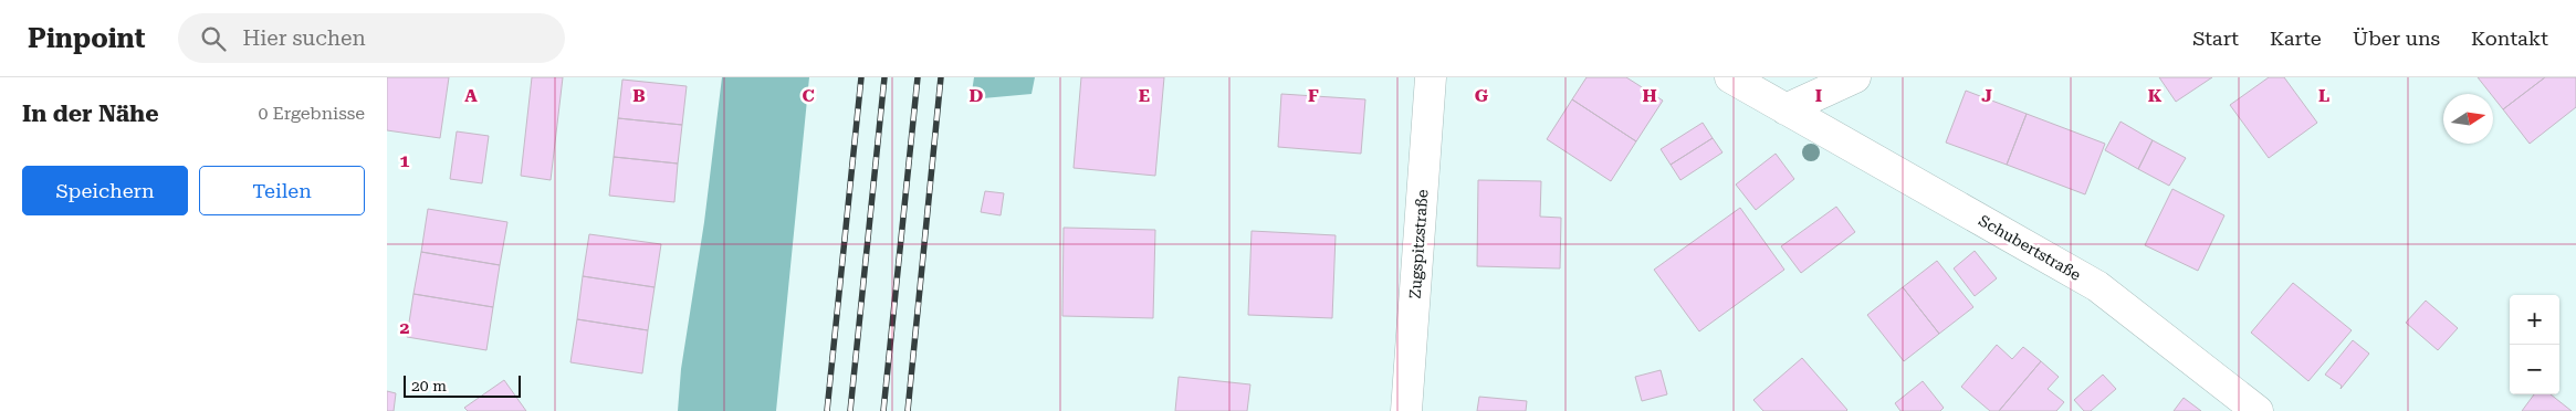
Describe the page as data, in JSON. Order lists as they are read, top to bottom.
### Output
{
  "streets": {
    "street": ["Zugspitzstraße", "Schubertstraße"]
  },
  "scale_bar": "20 m",
  "north": "right",
  "page": {
    "header": "Pinpoint",
    "search": "Hier suchen",
    "nav": [
      "Start",
      "Karte",
      "Über uns",
      "Kontakt"
    ],
    "heading": ["In der Nähe", "0 Ergebnisse"],
    "buttons": ["Speichern", "Teilen"],
    "map_buttons": ["+", "−"],
    "scale": "20 m"
  },
  "grid": {
    "columns": [
      "A",
      "B",
      "C",
      "D",
      "E",
      "F",
      "G",
      "H",
      "I",
      "J",
      "K",
      "L"
    ],
    "rows": ["1", "2"]
  }
}
